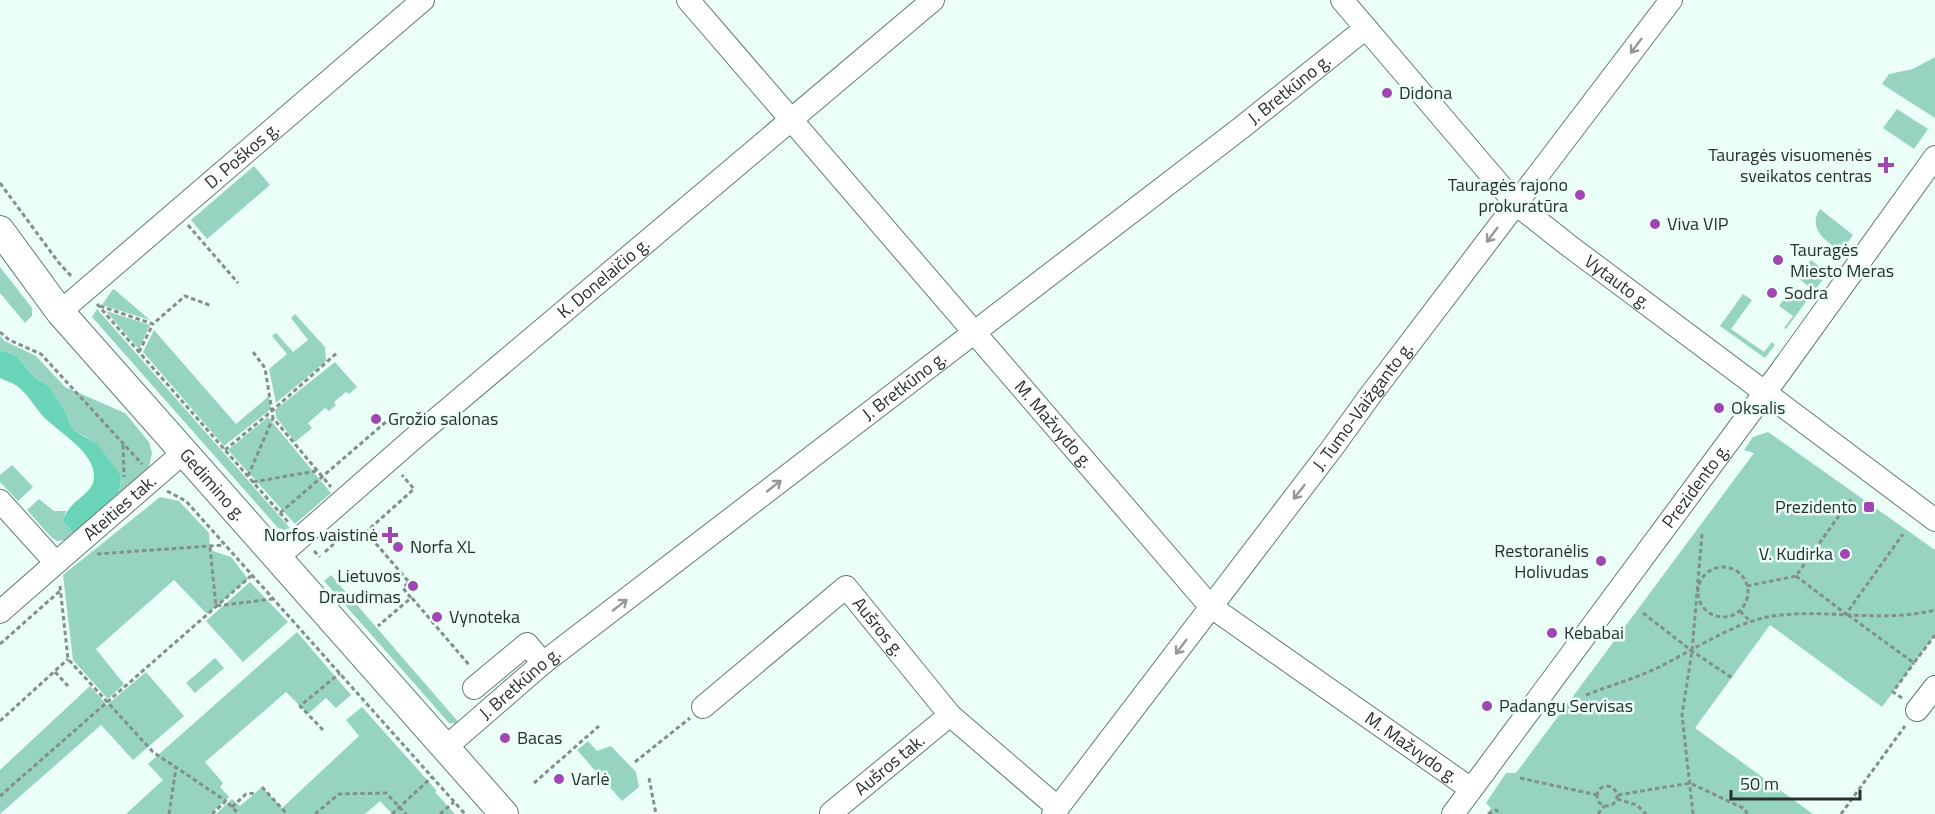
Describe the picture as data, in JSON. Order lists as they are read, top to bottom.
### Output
{
  "streets": {
    "main road": ["Gedimino g."],
    "street": [
      "J. Bretkūno g.",
      "D. Poškos g.",
      "K. Donelaičio g.",
      "Vytauto g.",
      "J. Tumo-Vaižganto g.",
      "M. Mažvydo g.",
      "Prezidento g.",
      "Ateities tak.",
      "Aušros g.",
      "Aušros tak."
    ]
  },
  "crossings": [
    ["J. Bretkūno g.", "Vytauto g."],
    ["J. Bretkūno g.", "M. Mažvydo g."],
    ["J. Bretkūno g.", "Gedimino g."],
    ["D. Poškos g.", "Gedimino g."],
    ["K. Donelaičio g.", "M. Mažvydo g."],
    ["K. Donelaičio g.", "Gedimino g."],
    ["Vytauto g.", "J. Tumo-Vaižganto g."],
    ["Vytauto g.", "Prezidento g."],
    ["J. Tumo-Vaižganto g.", "M. Mažvydo g."],
    ["J. Tumo-Vaižganto g.", "Aušros g."],
    ["M. Mažvydo g.", "Prezidento g."],
    ["Gedimino g.", "Ateities tak."],
    ["Aušros g.", "Aušros tak."]
  ],
  "one_way": ["J. Bretkūno g.", "J. Tumo-Vaižganto g."],
  "places": {
    "other": [
      "Didona",
      "Tauragės rajono prokuratūra",
      "Viva VIP",
      "Tauragės Miesto Meras",
      "Sodra",
      "Oksalis",
      "Grožio salonas",
      "Norfa XL",
      "V. Kudirka",
      "Restoranėlis Holivudas",
      "Lietuvos Draudimas",
      "Vynoteka",
      "Kebabai",
      "Padangu Servisas",
      "Bacas",
      "Varlė"
    ],
    "health": ["Tauragės visuomenės sveikatos centras", "Norfos vaistinė"],
    "transit": ["Prezidento"]
  },
  "scale_bar": "50 m"
}
